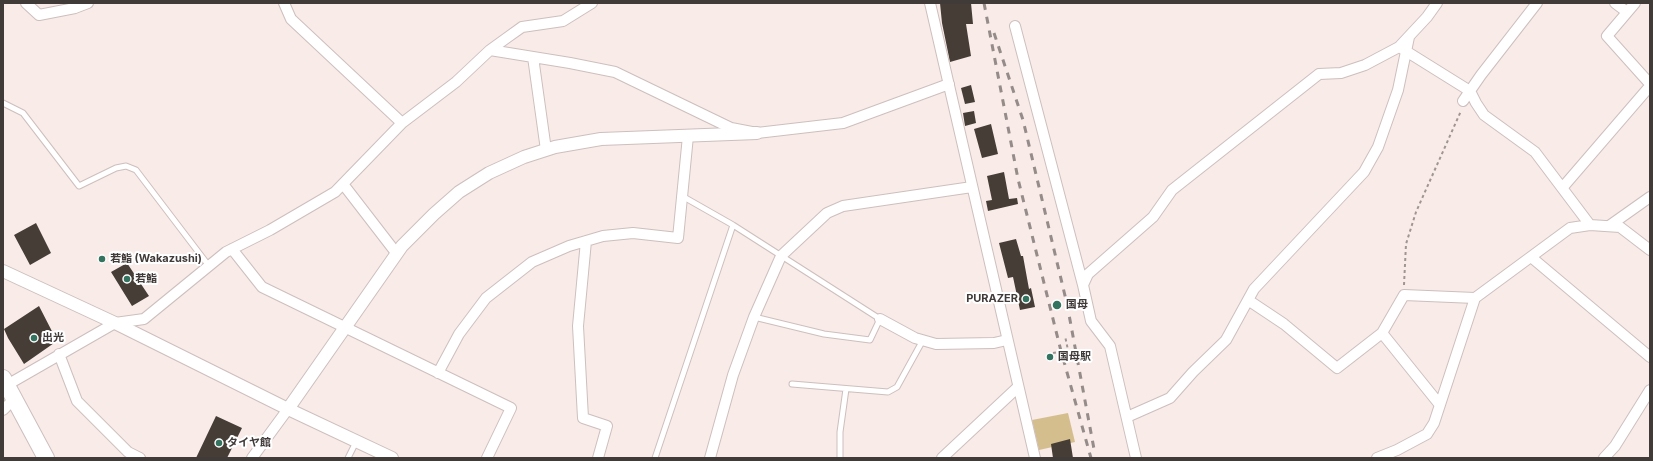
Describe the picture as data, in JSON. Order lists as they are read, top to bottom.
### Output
{
  "places": [
    "若鮨 (Wakazushi)",
    "若鮨",
    "PURAZER",
    "国母",
    "出光",
    "国母駅",
    "タイヤ館"
  ]
}
